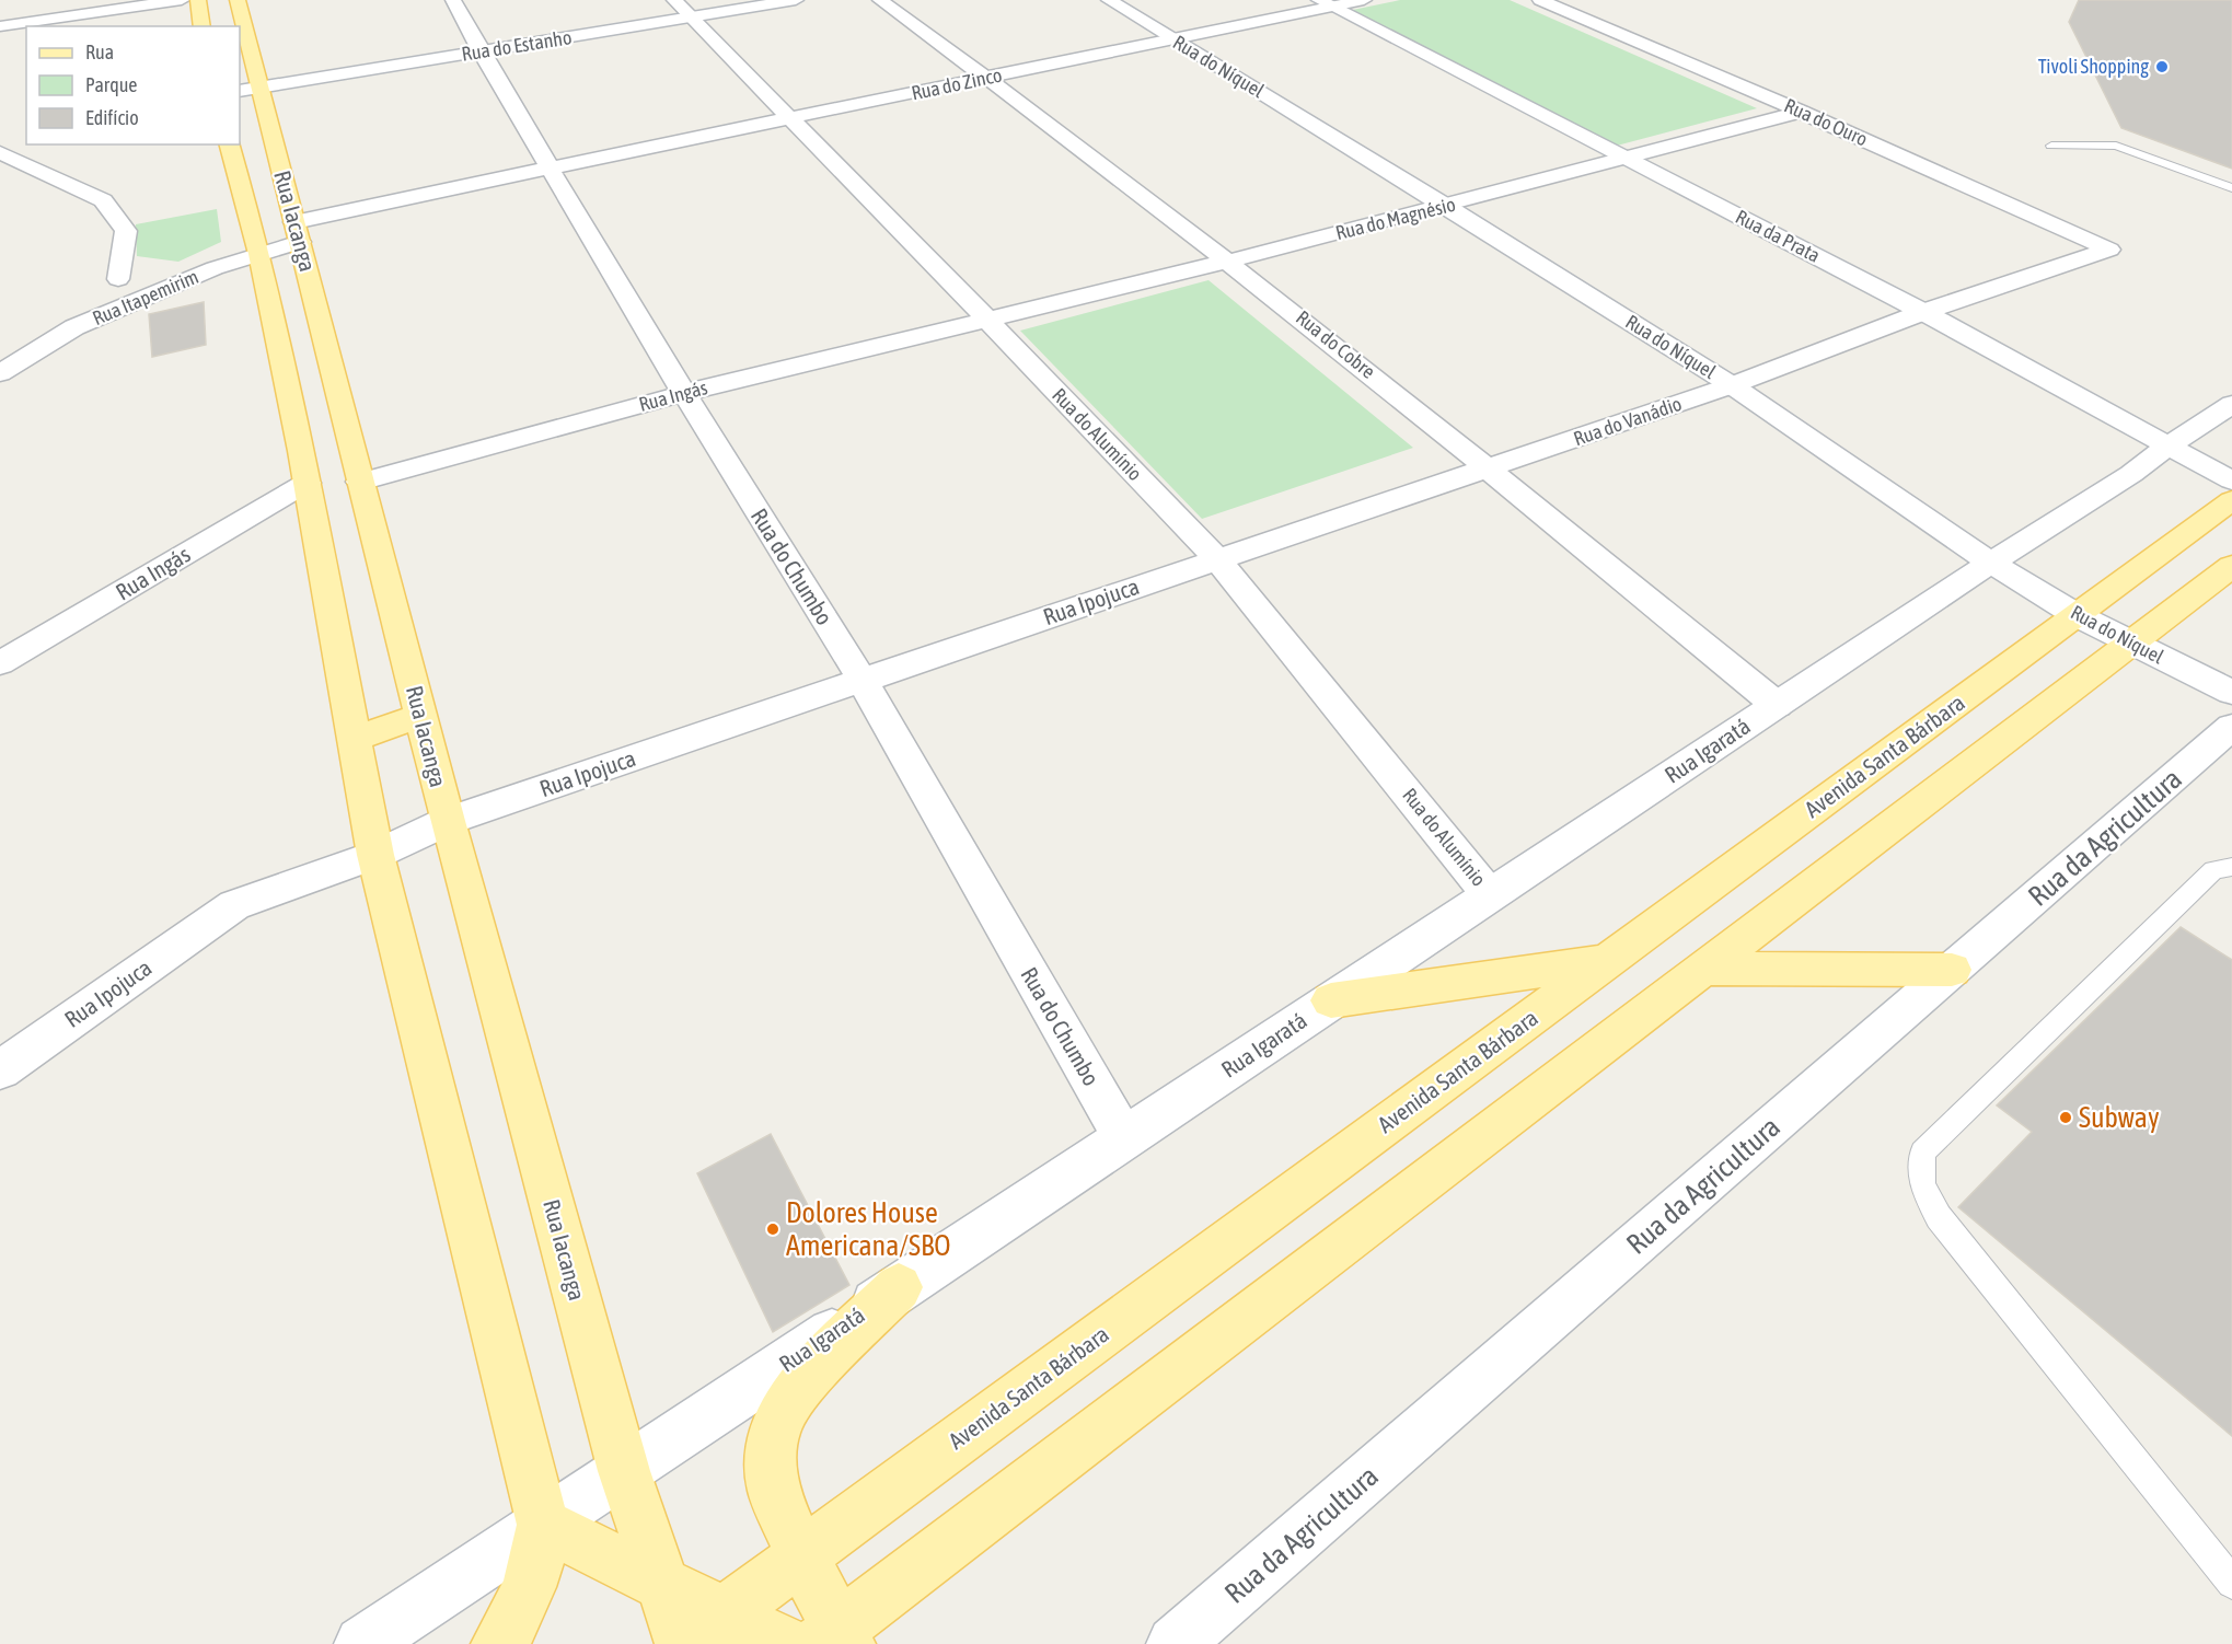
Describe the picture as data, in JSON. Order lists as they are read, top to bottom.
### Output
{
  "streets": {
    "main road": ["Rua Iacanga", "Avenida Santa Bárbara"],
    "street": [
      "Rua do Estanho",
      "Rua do Níquel",
      "Rua do Zinco",
      "Rua do Ouro",
      "Rua do Magnésio",
      "Rua da Prata",
      "Rua Itapemirim",
      "Rua do Cobre",
      "Rua Ingás",
      "Rua do Vanádio",
      "Rua do Alumínio",
      "Rua do Chumbo",
      "Rua Ipojuca",
      "Rua Igaratá",
      "Rua da Agricultura"
    ]
  },
  "crossings": [
    ["Rua do Estanho", "Rua Iacanga"],
    ["Rua do Estanho", "Rua do Alumínio"],
    ["Rua do Estanho", "Rua do Chumbo"],
    ["Rua do Níquel", "Rua do Zinco"],
    ["Rua do Níquel", "Rua do Magnésio"],
    ["Rua do Níquel", "Rua do Vanádio"],
    ["Rua do Níquel", "Rua Igaratá"],
    ["Rua do Níquel", "Avenida Santa Bárbara"],
    ["Rua do Zinco", "Rua da Prata"],
    ["Rua do Zinco", "Rua Itapemirim"],
    ["Rua do Zinco", "Rua do Cobre"],
    ["Rua do Zinco", "Rua do Alumínio"],
    ["Rua do Zinco", "Rua do Chumbo"],
    ["Rua do Ouro", "Rua do Magnésio"],
    ["Rua do Ouro", "Rua do Vanádio"],
    ["Rua do Magnésio", "Rua da Prata"],
    ["Rua do Magnésio", "Rua do Cobre"],
    ["Rua do Magnésio", "Rua Ingás"],
    ["Rua do Magnésio", "Rua do Alumínio"],
    ["Rua Iacanga", "Rua Itapemirim"],
    ["Rua Iacanga", "Rua Ingás"],
    ["Rua Iacanga", "Rua Ipojuca"],
    ["Rua Iacanga", "Rua Igaratá"],
    ["Rua Iacanga", "Avenida Santa Bárbara"],
    ["Rua da Prata", "Rua do Vanádio"],
    ["Rua da Prata", "Rua Igaratá"],
    ["Rua Itapemirim", "Rua do Chumbo"],
    ["Rua do Cobre", "Rua do Vanádio"],
    ["Rua do Cobre", "Rua Igaratá"],
    ["Rua Ingás", "Rua do Alumínio"],
    ["Rua Ingás", "Rua do Chumbo"],
    ["Rua do Vanádio", "Rua do Alumínio"],
    ["Rua do Vanádio", "Rua Ipojuca"],
    ["Rua do Alumínio", "Rua Ipojuca"],
    ["Rua do Alumínio", "Rua Igaratá"],
    ["Rua do Chumbo", "Rua Ipojuca"],
    ["Rua do Chumbo", "Rua Igaratá"]
  ],
  "places": ["Tivoli Shopping", "Subway", "Dolores House Americana/SBO"],
  "legend": ["Rua", "Parque", "Edifício"]
}
